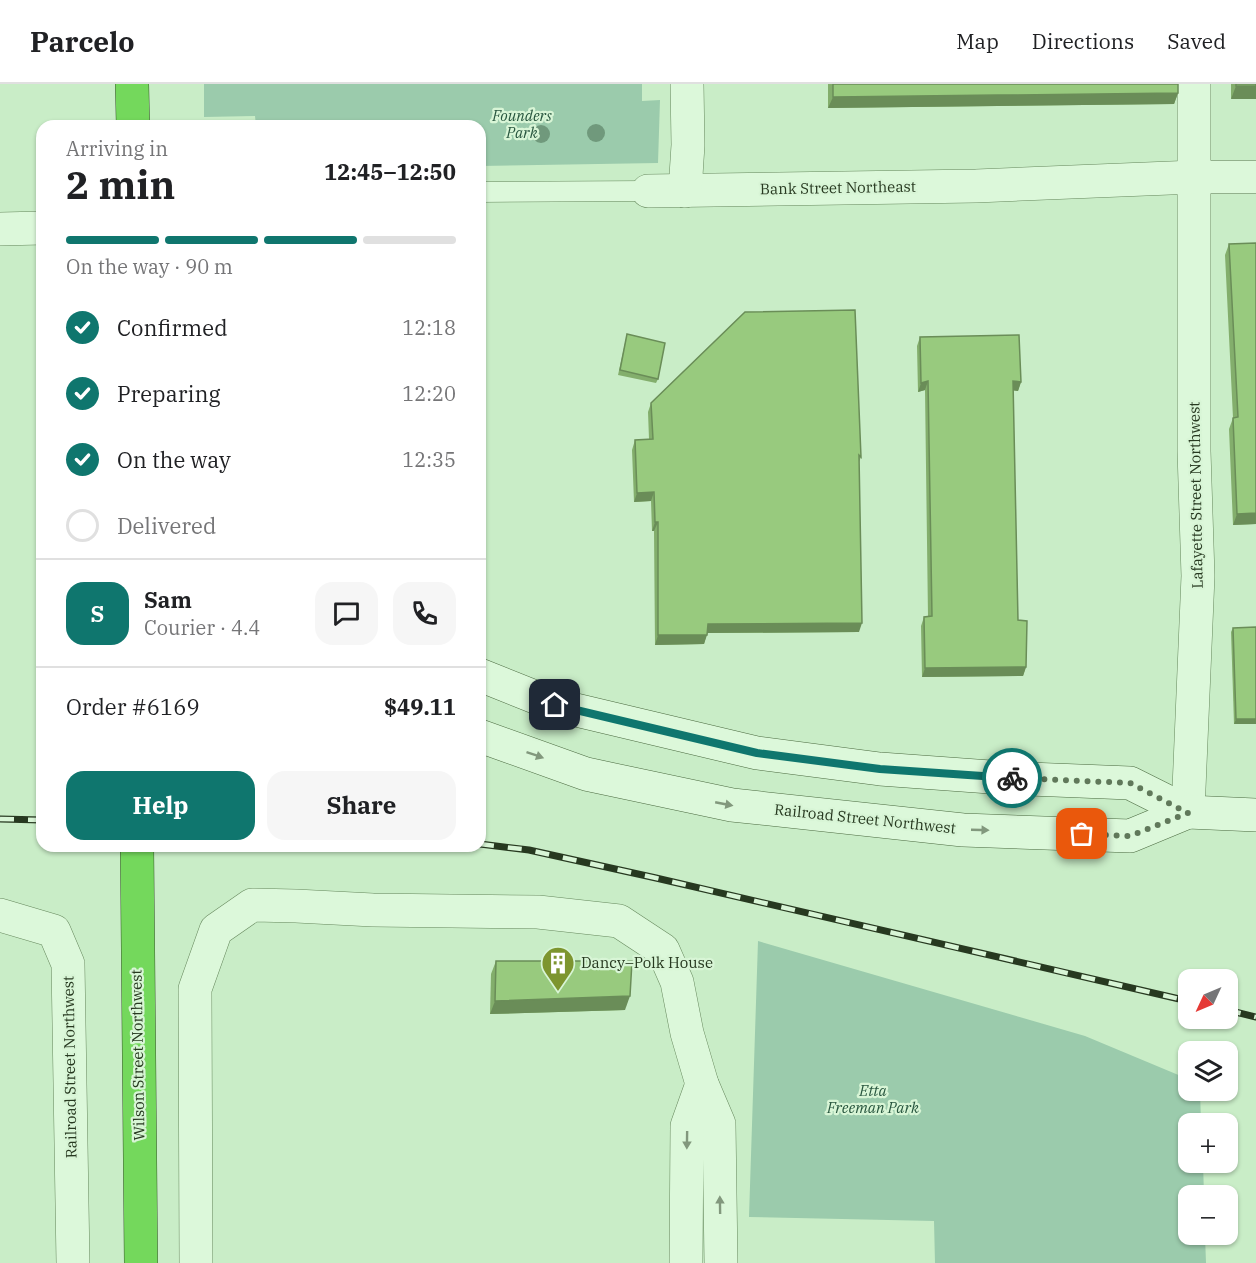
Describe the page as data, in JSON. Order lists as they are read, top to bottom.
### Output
{
  "streets": {
    "highway": ["Wilson Street Northwest"],
    "street": ["Bank Street Northeast", "Lafayette Street Northwest", "Railroad Street Northwest"]
  },
  "crossings": [
    ["Bank Street Northeast", "Lafayette Street Northwest"],
    ["Lafayette Street Northwest", "Railroad Street Northwest"]
  ],
  "parks": ["Founders Park", "Etta Freeman Park"],
  "places": {
    "building": ["Dancy–Polk House"]
  },
  "north": "bottom left",
  "page": {
    "header": "Parcelo",
    "nav": ["Map", "Directions", "Saved"],
    "heading": ["2 min", "Arriving in", "12:45–12:50"],
    "panel": [
      "Sam",
      "Courier · 4.4",
      "Order #6169",
      "$49.11"
    ],
    "bar": "On the way · 90 m",
    "list": [
      ["Confirmed", "12:18"],
      ["Preparing", "12:20"],
      ["On the way", "12:35"],
      "Delivered"
    ],
    "round": "S",
    "buttons": ["Help", "Share"],
    "map_buttons": ["+", "−"]
  }
}
